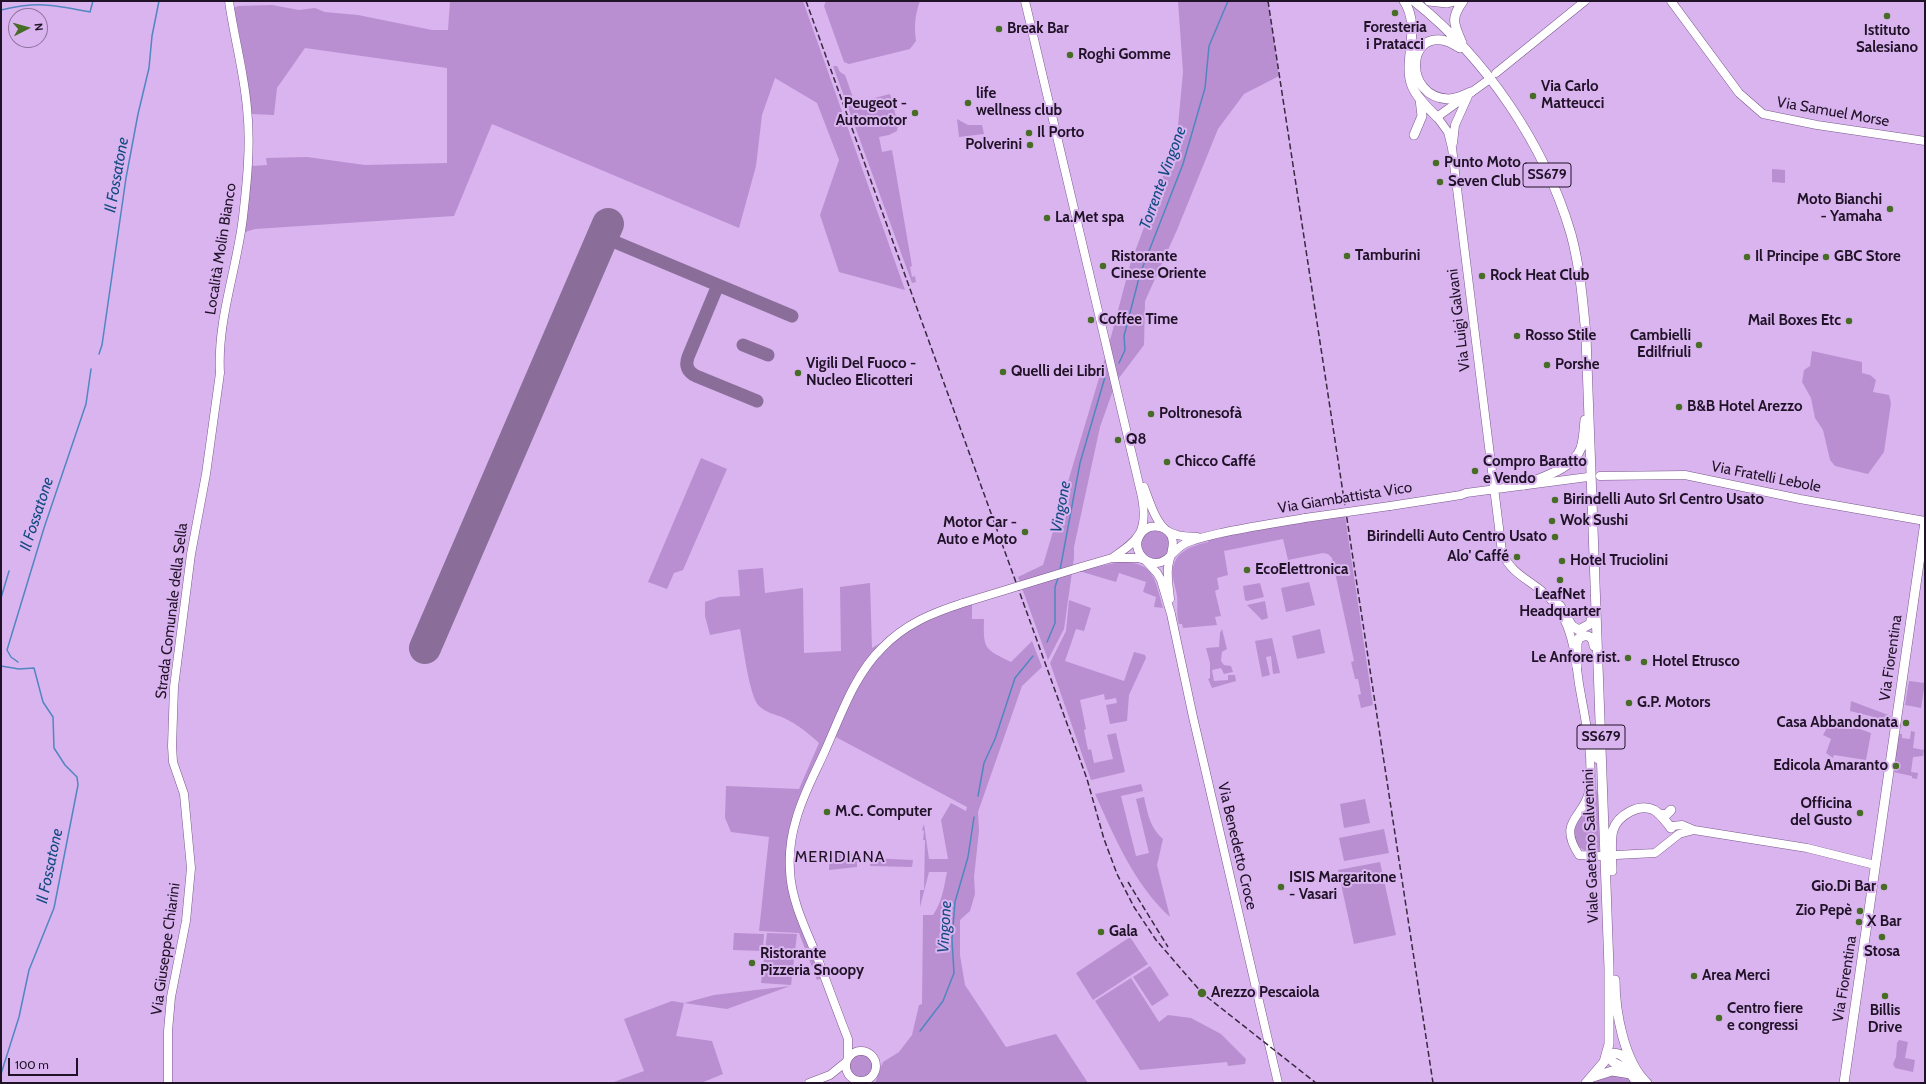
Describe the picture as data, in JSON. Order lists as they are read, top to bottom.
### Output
{
  "streets": {
    "main road": ["SS679", "Via Fiorentina", "Viale Gaetano Salvemini"],
    "street": [
      "Via Samuel Morse",
      "Località Molin Bianco",
      "Via Luigi Galvani",
      "Via Fratelli Lebole",
      "Via Giambattista Vico",
      "Strada Comunale della Sella",
      "Via Benedetto Croce",
      "Via Giuseppe Chiarini"
    ]
  },
  "crossings": [
    ["SS679", "Viale Gaetano Salvemini"],
    ["Località Molin Bianco", "Strada Comunale della Sella"],
    ["Via Luigi Galvani", "Via Giambattista Vico"],
    ["Via Fratelli Lebole", "Via Fiorentina"],
    ["Via Giambattista Vico", "Via Benedetto Croce"],
    ["Strada Comunale della Sella", "Via Giuseppe Chiarini"]
  ],
  "districts": ["MERIDIANA"],
  "water": ["Il Fossatone", "Torrente Vingone", "Vingone"],
  "places": [
    "Foresteria i Pratacci",
    "Istituto Salesiano",
    "Break Bar",
    "Roghi Gomme",
    "Via Carlo Matteucci",
    "life wellness club",
    "Peugeot - Automotor",
    "Il Porto",
    "Polverini",
    "Punto Moto",
    "Seven Club",
    "Moto Bianchi - Yamaha",
    "La.Met spa",
    "Tamburini",
    "Il Principe",
    "GBC Store",
    "Ristorante Cinese Oriente",
    "Rock Heat Club",
    "Coffee Time",
    "Mail Boxes Etc",
    "Rosso Stile",
    "Cambielli Edilfriuli",
    "Porshe",
    "Quelli dei Libri",
    "Vigili Del Fuoco - Nucleo Elicotteri",
    "B&B Hotel Arezzo",
    "Poltronesofà",
    "Q8",
    "Chicco Caffé",
    "Compro Baratto e Vendo",
    "Birindelli Auto Srl Centro Usato",
    "Wok Sushi",
    "Motor Car - Auto e Moto",
    "Birindelli Auto Centro Usato",
    "Alo' Caffé",
    "Hotel Truciolini",
    "EcoElettronica",
    "LeafNet Headquarter",
    "Le Anfore rist.",
    "Hotel Etrusco",
    "G.P. Motors",
    "Casa Abbandonata",
    "Edicola Amaranto",
    "M.C. Computer",
    "Officina del Gusto",
    "ISIS Margaritone - Vasari",
    "Gio.Di Bar",
    "Zio Pepè",
    "X Bar",
    "Gala",
    "Stosa",
    "Ristorante Pizzeria Snoopy",
    "Area Merci",
    "Arezzo Pescaiola",
    "Billis Drive",
    "Centro fiere e congressi"
  ],
  "scale_bar": "100 m",
  "north": "right"
}
